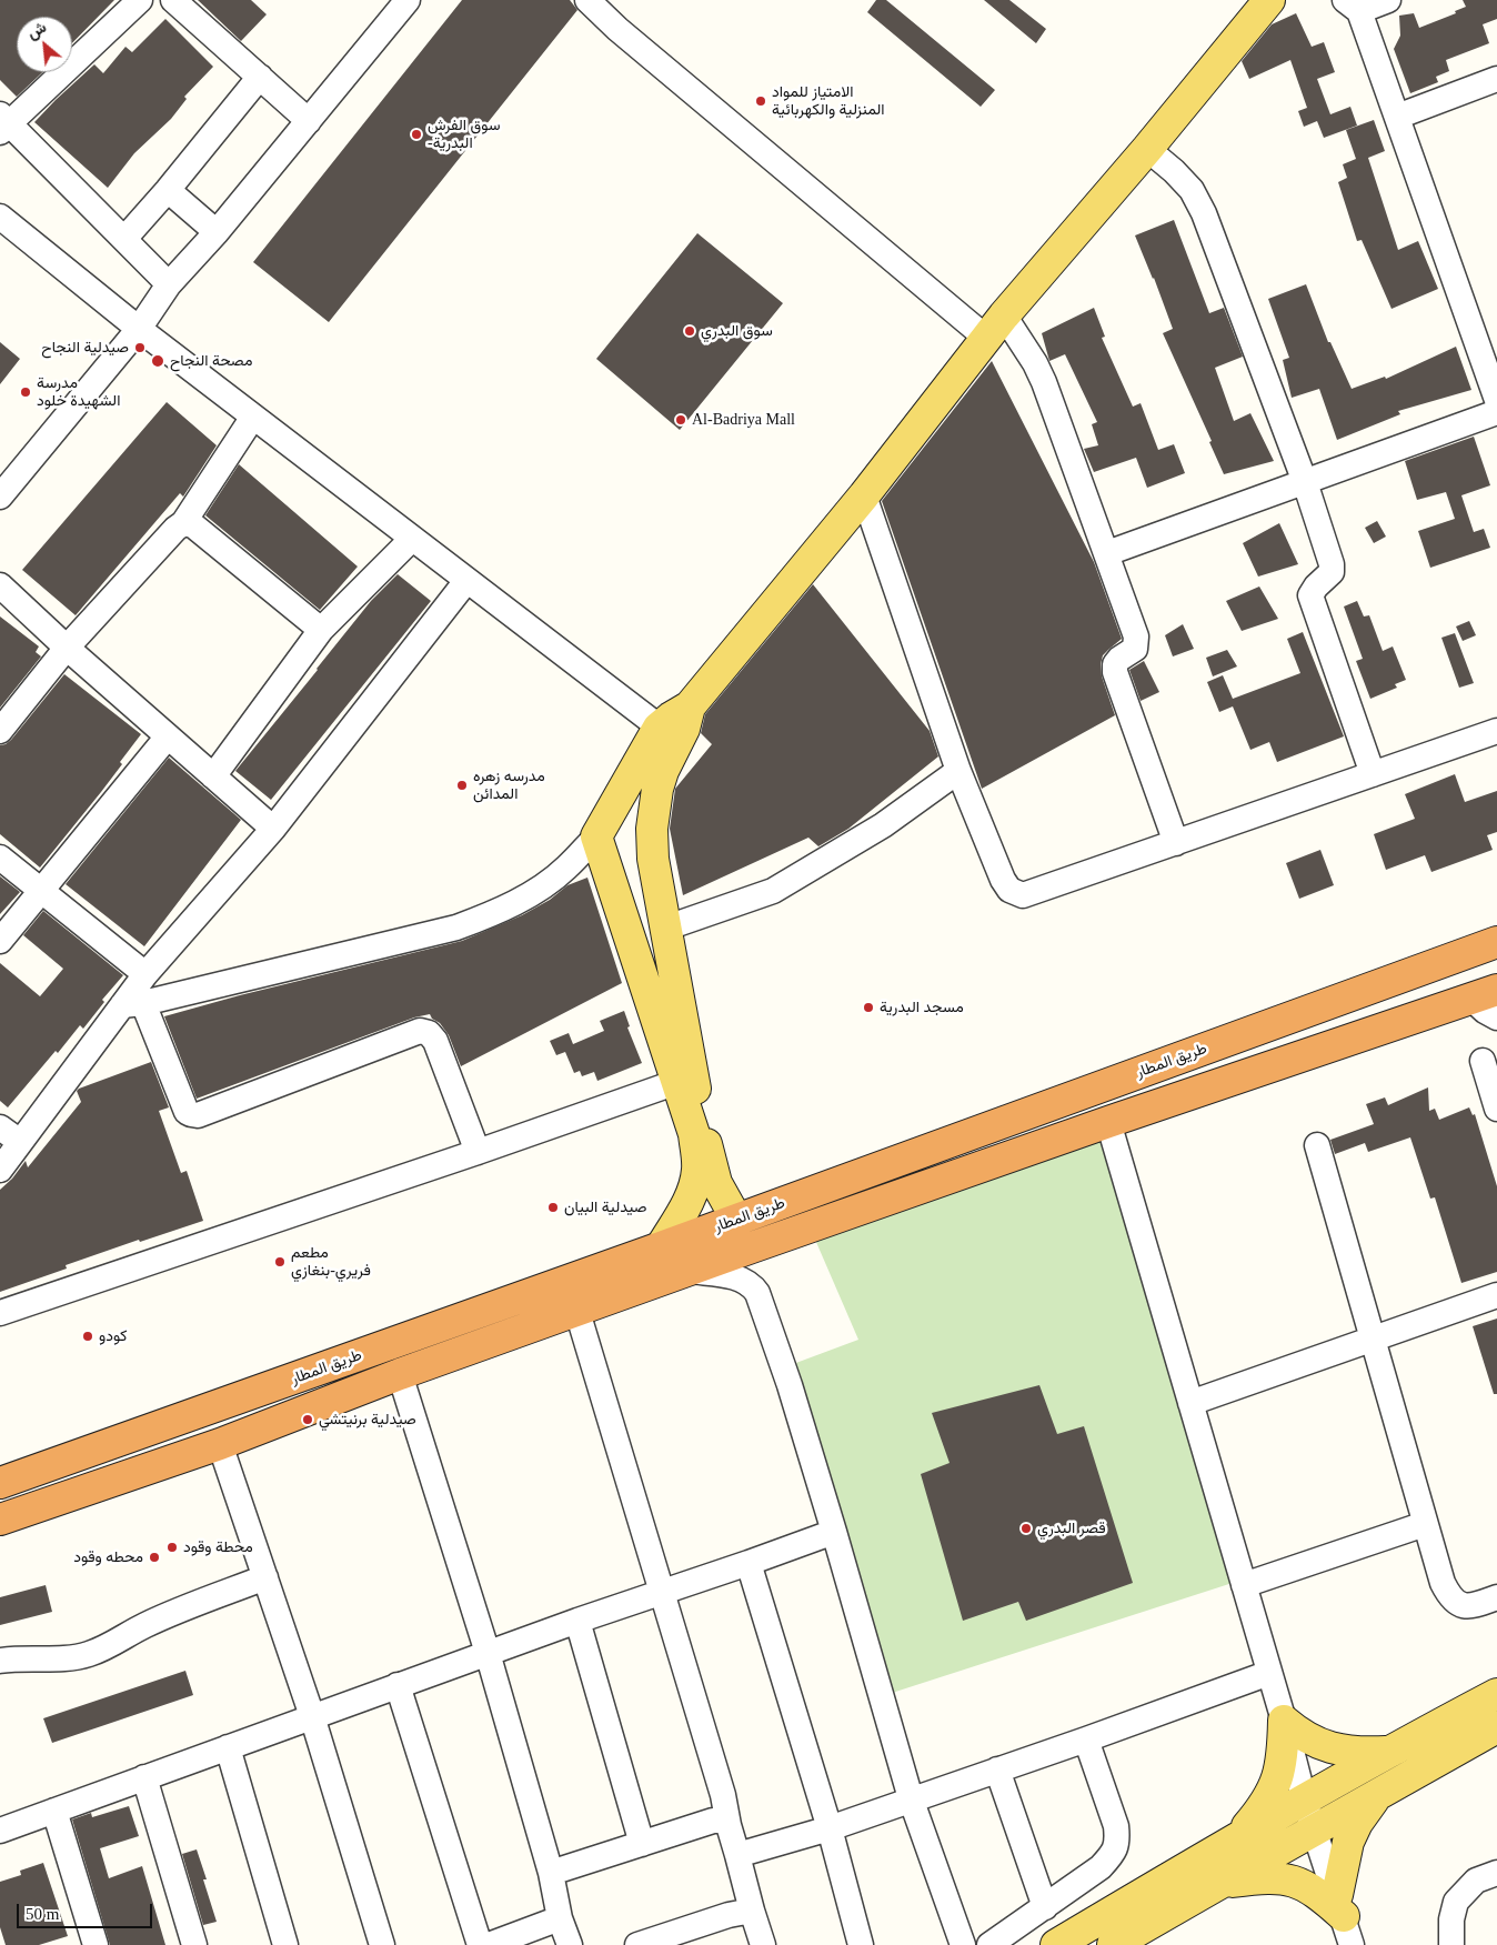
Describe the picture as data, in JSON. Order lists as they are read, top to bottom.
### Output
{
  "streets": {
    "highway": ["طريق المطار"]
  },
  "places": [
    "الامتياز للمواد المنزلية والكهربائية",
    "سوق الفرش -البدرية",
    "سوق البدري",
    "صيدلية النجاح",
    "مصحة النجاح",
    "مدرسة الشهيدة خلود",
    "Al-Badriya Mall",
    "مدرسه زهره المدائن",
    "مسجد البدرية",
    "صيدلية البيان",
    "مطعم فريري-بنغازي",
    "كودو",
    "صيدلية برنيتشي",
    "قصر البدري",
    "محطة وقود",
    "محطه وقود"
  ],
  "scale_bar": "50 m",
  "north": "top left"
}
